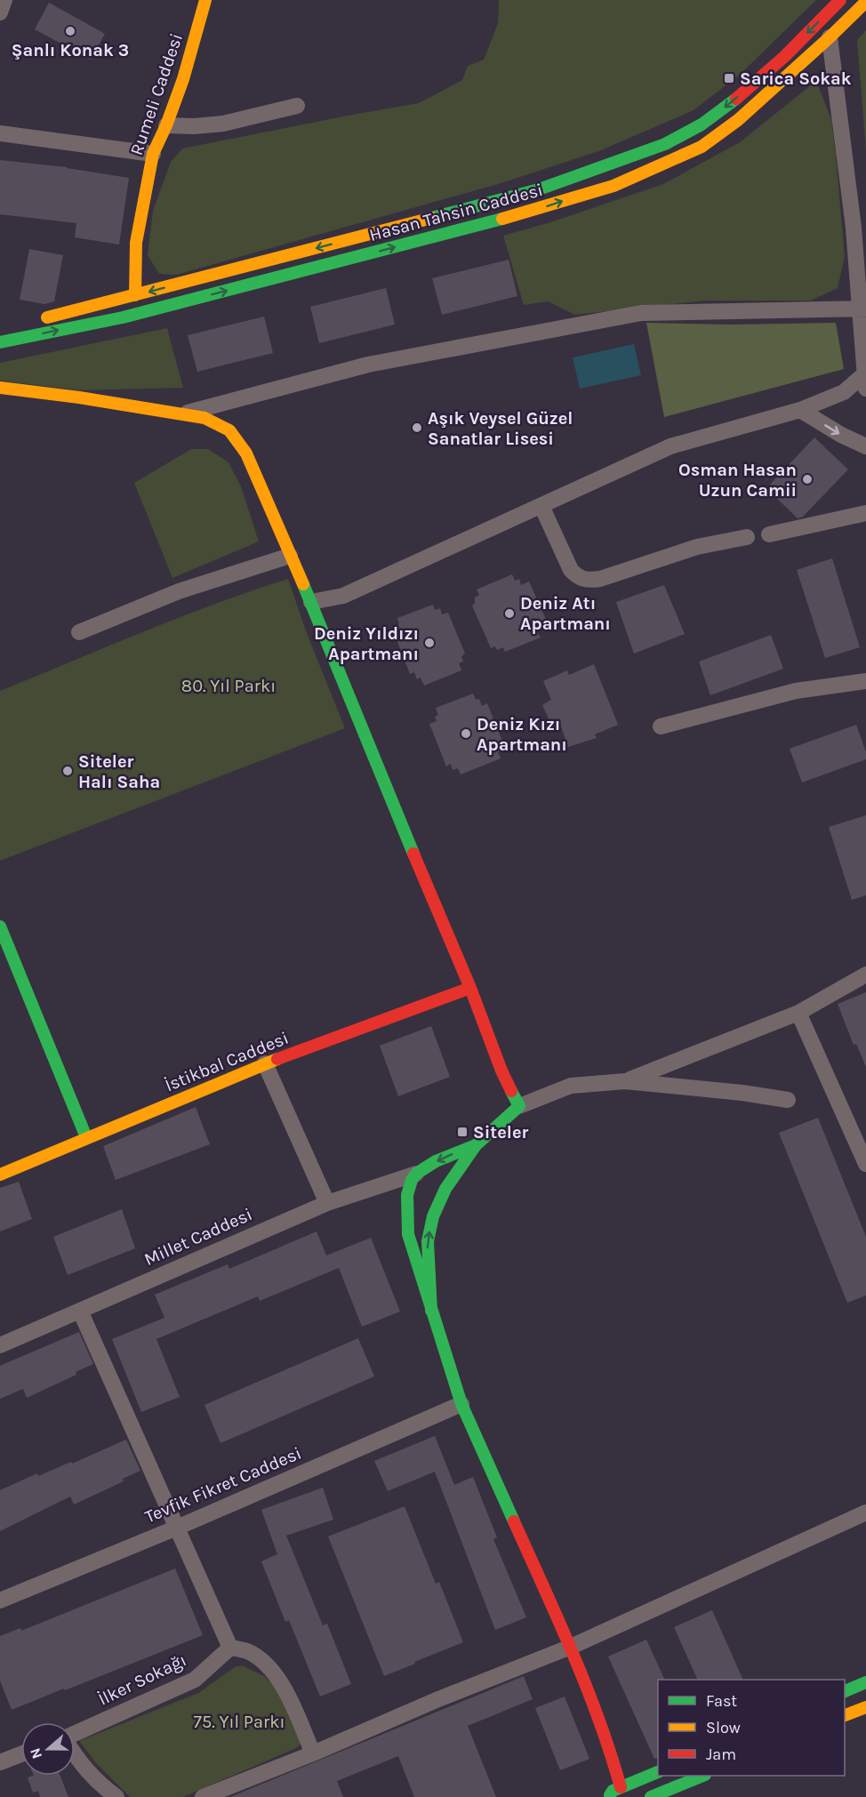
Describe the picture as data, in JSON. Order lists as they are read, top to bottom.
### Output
{
  "streets": {
    "street": [
      "Rumeli Caddesi",
      "Hasan Tahsin Caddesi",
      "İstikbal Caddesi",
      "Millet Caddesi",
      "Tevfik Fikret Caddesi",
      "İlker Sokağı"
    ]
  },
  "crossings": [
    ["Rumeli Caddesi", "Hasan Tahsin Caddesi"]
  ],
  "parks": ["80. Yıl Parkı", "75. Yıl Parkı"],
  "places": {
    "other": [
      "Şanlı Konak 3",
      "Aşık Veysel Güzel Sanatlar Lisesi",
      "Osman Hasan Uzun Camii",
      "Deniz Atı Apartmanı",
      "Deniz Yıldızı Apartmanı",
      "Deniz Kızı Apartmanı",
      "Siteler Halı Saha"
    ],
    "transit": ["Sarica Sokak", "Siteler"]
  },
  "legend": ["Fast", "Slow", "Jam"],
  "north": "left"
}
